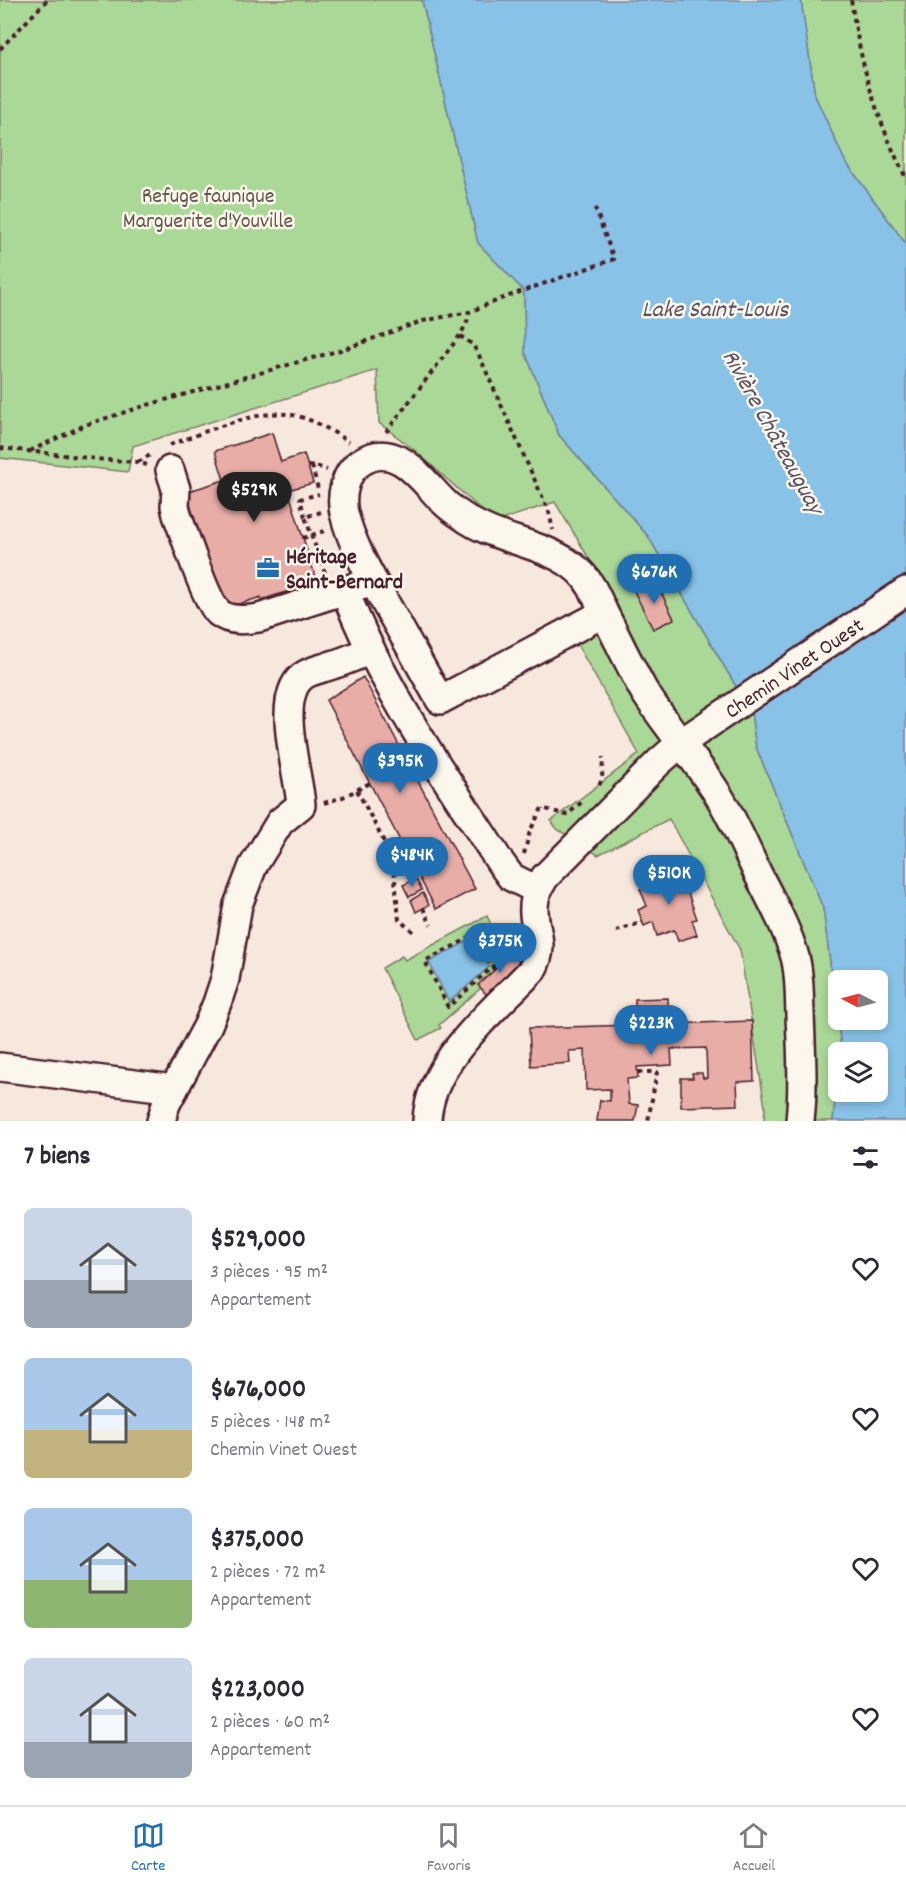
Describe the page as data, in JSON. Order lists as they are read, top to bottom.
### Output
{
  "streets": {
    "street": ["Chemin Vinet Ouest"]
  },
  "water": ["Lake Saint-Louis", "Rivière Châteauguay"],
  "parks": ["Refuge faunique Marguerite d'Youville"],
  "places": {
    "office": ["Héritage Saint-Bernard"]
  },
  "north": "left",
  "page": {
    "price": [
      "$529K",
      "$676K",
      "$395K",
      "$484K",
      "$510K",
      "$375K",
      "$223K"
    ],
    "heading": "7 biens",
    "list": [
      {
        "name": "$529,000",
        "note": "3 pièces · 95 m² · Appartement"
      },
      {
        "name": "$676,000",
        "note": "5 pièces · 148 m² · Chemin Vinet Ouest"
      },
      {
        "name": "$375,000",
        "note": "2 pièces · 72 m² · Appartement"
      },
      {
        "name": "$223,000",
        "note": "2 pièces · 60 m² · Appartement"
      }
    ],
    "tabs": ["Carte", "Favoris", "Accueil"]
  }
}
